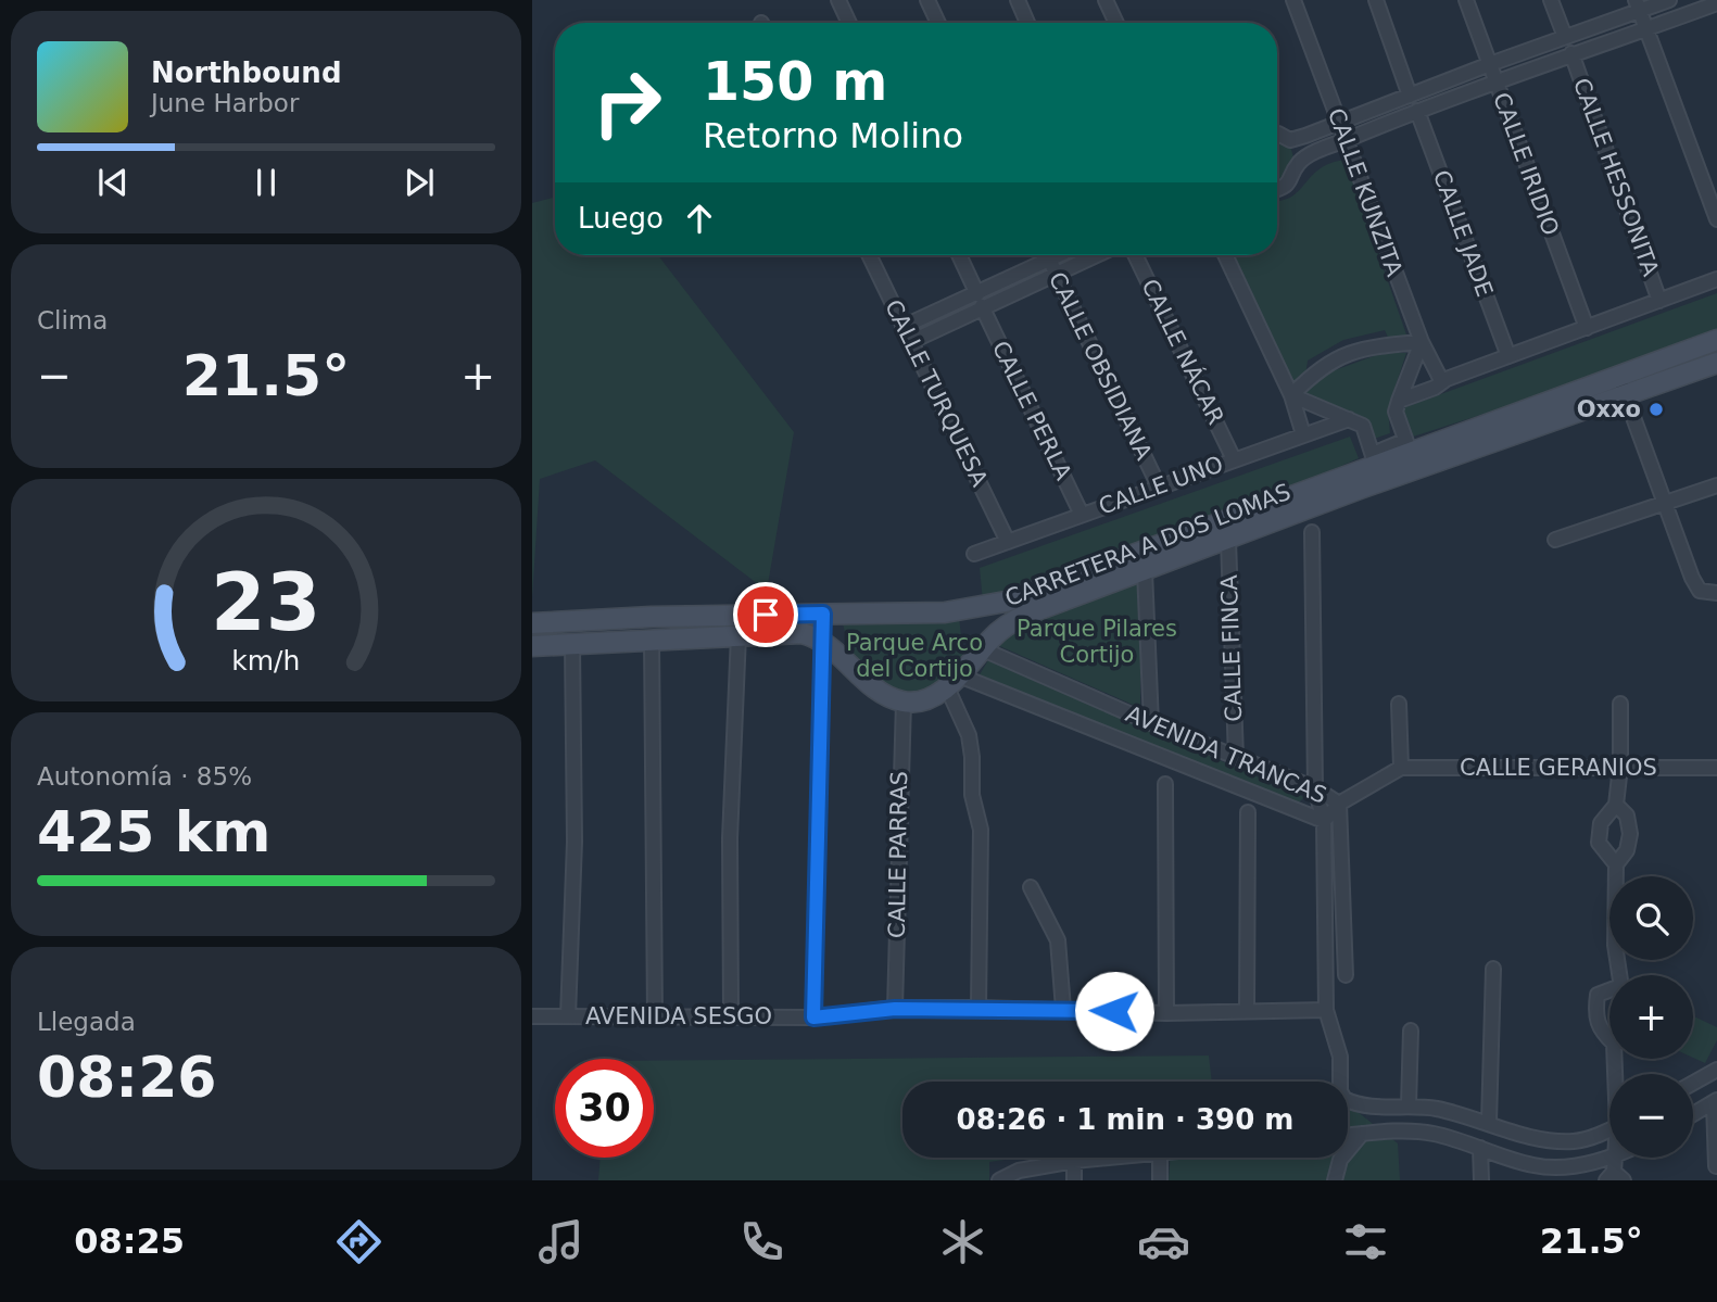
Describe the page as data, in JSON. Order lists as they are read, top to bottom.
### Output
{
  "streets": {
    "main road": ["CARRETERA A DOS LOMAS"],
    "street": [
      "CALLE IRIDIO",
      "CALLE HESSONITA",
      "CALLE KUNZITA",
      "CALLE JADE",
      "CALLE NÁCAR",
      "CALLE OBSIDIANA",
      "CALLE TURQUESA",
      "CALLE PERLA",
      "CALLE UNO",
      "CALLE FINCA",
      "AVENIDA TRANCAS",
      "CALLE GERANIOS",
      "CALLE PARRAS",
      "AVENIDA SESGO"
    ]
  },
  "crossings": [
    ["CALLE NÁCAR", "CALLE UNO"],
    ["CALLE OBSIDIANA", "CALLE UNO"],
    ["CALLE TURQUESA", "CALLE UNO"],
    ["CALLE PERLA", "CALLE UNO"],
    ["CARRETERA A DOS LOMAS", "CALLE FINCA"],
    ["CARRETERA A DOS LOMAS", "AVENIDA TRANCAS"],
    ["CARRETERA A DOS LOMAS", "CALLE PARRAS"],
    ["CALLE FINCA", "AVENIDA TRANCAS"],
    ["CALLE PARRAS", "AVENIDA SESGO"]
  ],
  "parks": ["Parque Pilares Cortijo", "Parque Arco del Cortijo"],
  "places": ["Oxxo"],
  "page": {
    "turn": ["150 m", "Retorno Molino"],
    "song": ["Northbound", "June Harbor"],
    "then": "Luego",
    "tile": [
      "Clima",
      ["Autonomía · 85%", "425 km"],
      ["Llegada", "08:26"]
    ],
    "heat": ["−", "21.5°", "+"],
    "map_buttons": ["+", "−"],
    "limit": "30",
    "trip": "08:26 · 1 min · 390 m",
    "tabs": ["08:25", "21.5°"],
    "gauge": ["23", "km/h"]
  }
}
